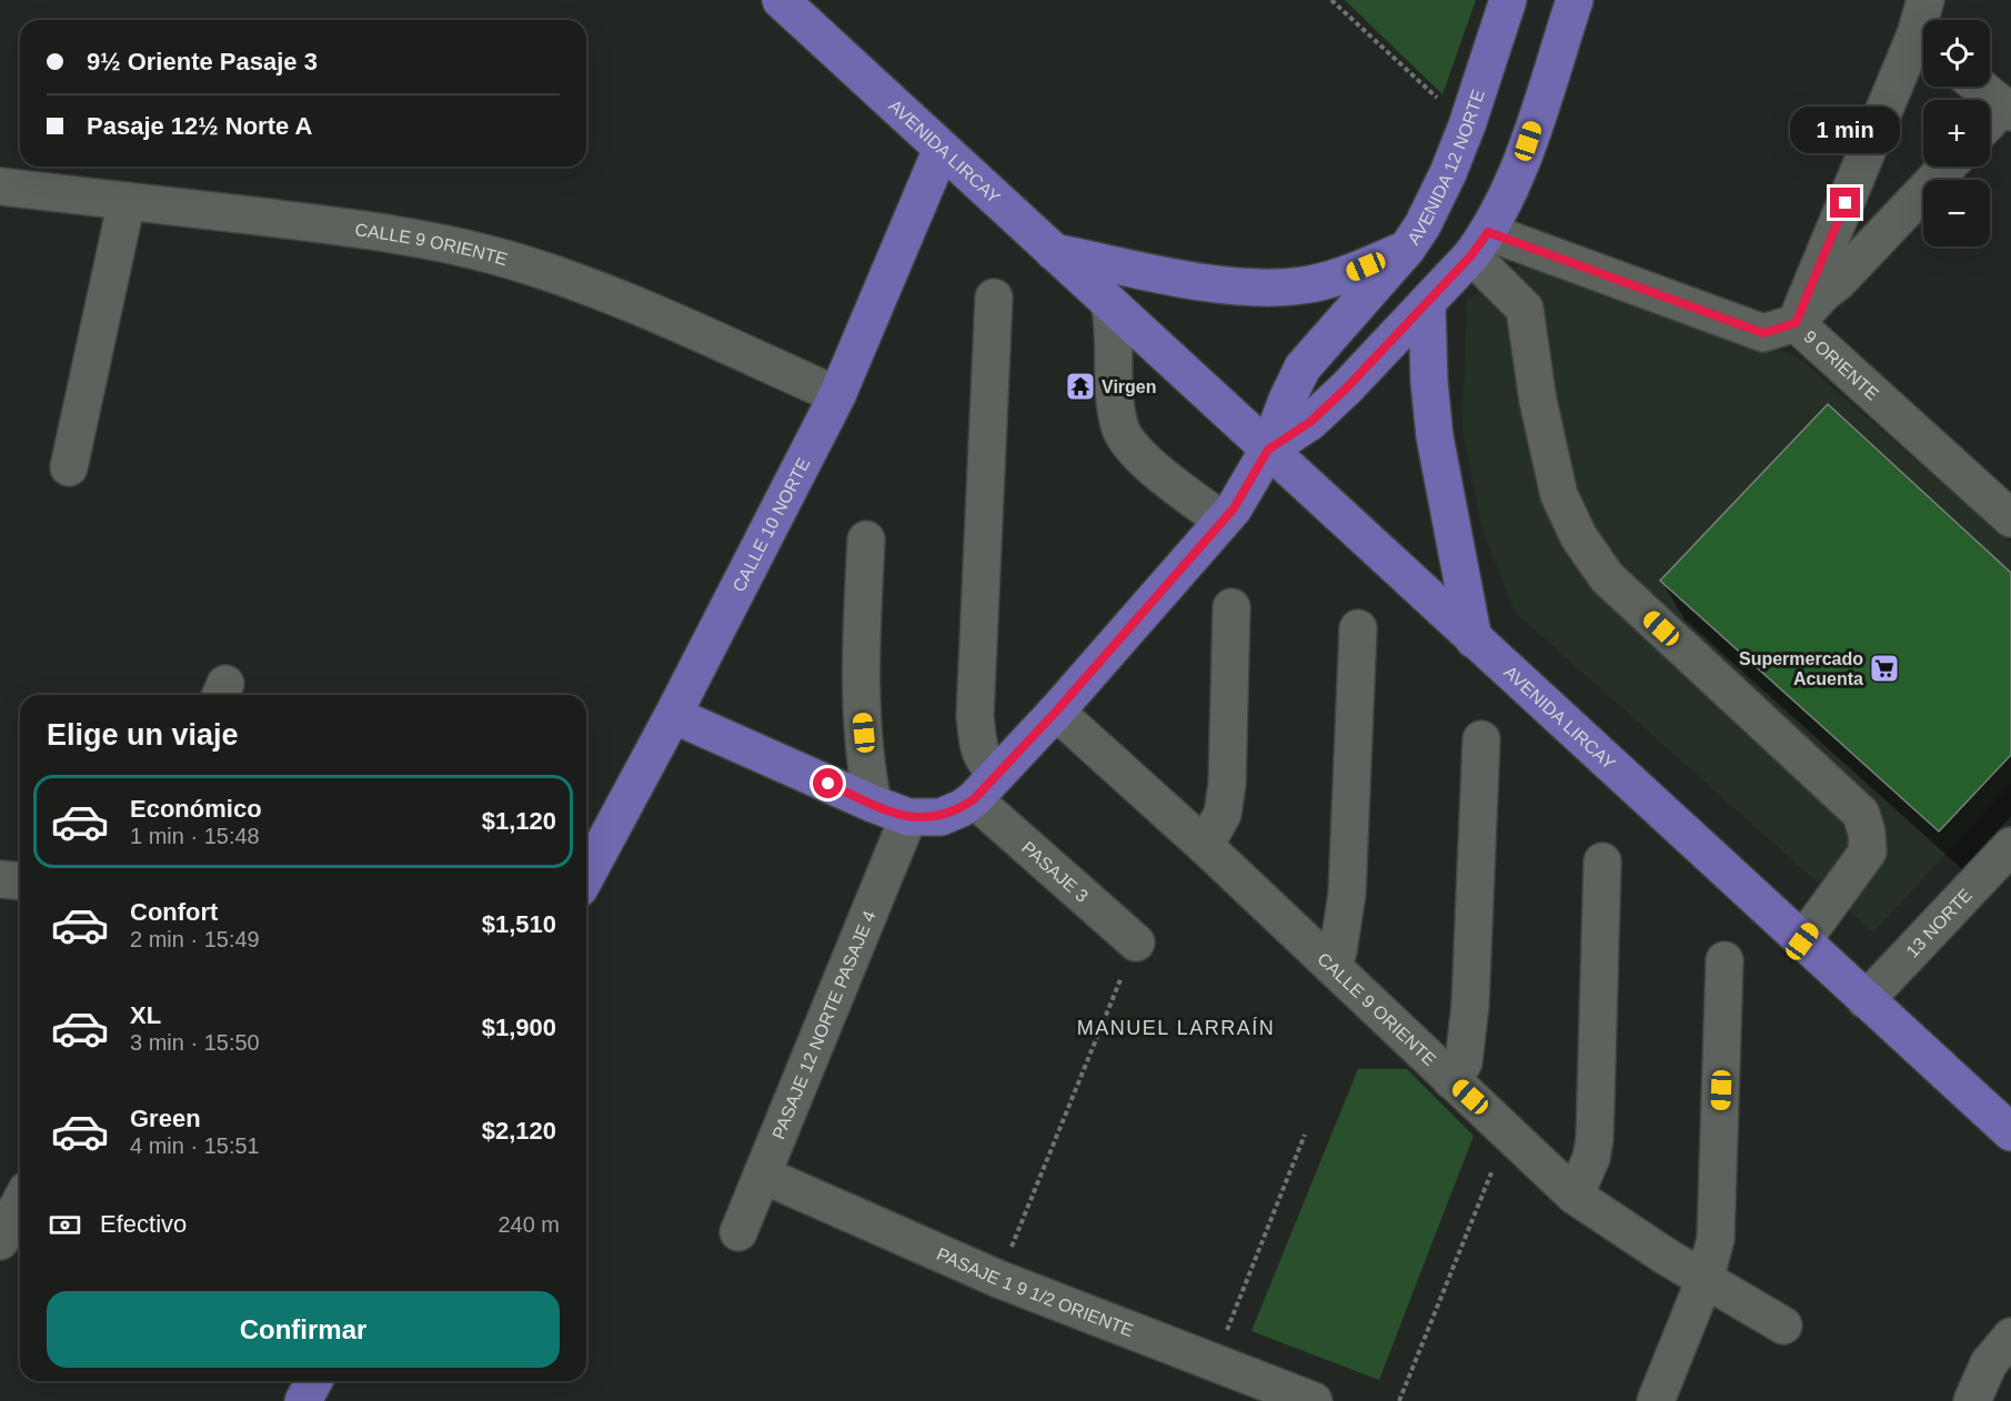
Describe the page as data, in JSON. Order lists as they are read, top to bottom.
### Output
{
  "streets": {
    "main road": ["AVENIDA LIRCAY", "AVENIDA 12 NORTE", "CALLE 10 NORTE"],
    "street": [
      "CALLE 9 ORIENTE",
      "9 ORIENTE",
      "PASAJE 3",
      "13 NORTE",
      "PASAJE 12 NORTE PASAJE 4",
      "PASAJE 1 9 1/2 ORIENTE"
    ]
  },
  "crossings": [
    ["AVENIDA LIRCAY", "AVENIDA 12 NORTE"],
    ["AVENIDA LIRCAY", "CALLE 10 NORTE"],
    ["AVENIDA LIRCAY", "13 NORTE"],
    ["AVENIDA 12 NORTE", "CALLE 9 ORIENTE"],
    ["AVENIDA 12 NORTE", "9 ORIENTE"],
    ["AVENIDA 12 NORTE", "PASAJE 3"],
    ["CALLE 9 ORIENTE", "CALLE 10 NORTE"],
    ["PASAJE 12 NORTE PASAJE 4", "PASAJE 1 9 1/2 ORIENTE"]
  ],
  "districts": ["MANUEL LARRAÍN"],
  "places": {
    "temple": ["Virgen"],
    "supermarket": ["Supermercado Acuenta"]
  },
  "page": {
    "map_buttons": ["+", "−"],
    "banner": ["9½ Oriente Pasaje 3", "Pasaje 12½ Norte A"],
    "bubble": "1 min",
    "heading": "Elige un viaje",
    "list": [
      {
        "name": "Económico",
        "note": "1 min · 15:48",
        "value": "$1,120"
      },
      {
        "name": "Confort",
        "note": "2 min · 15:49",
        "value": "$1,510"
      },
      {
        "name": "XL",
        "note": "3 min · 15:50",
        "value": "$1,900"
      },
      {
        "name": "Green",
        "note": "4 min · 15:51",
        "value": "$2,120"
      }
    ],
    "pay": ["Efectivo", "240 m"],
    "buttons": "Confirmar"
  }
}
